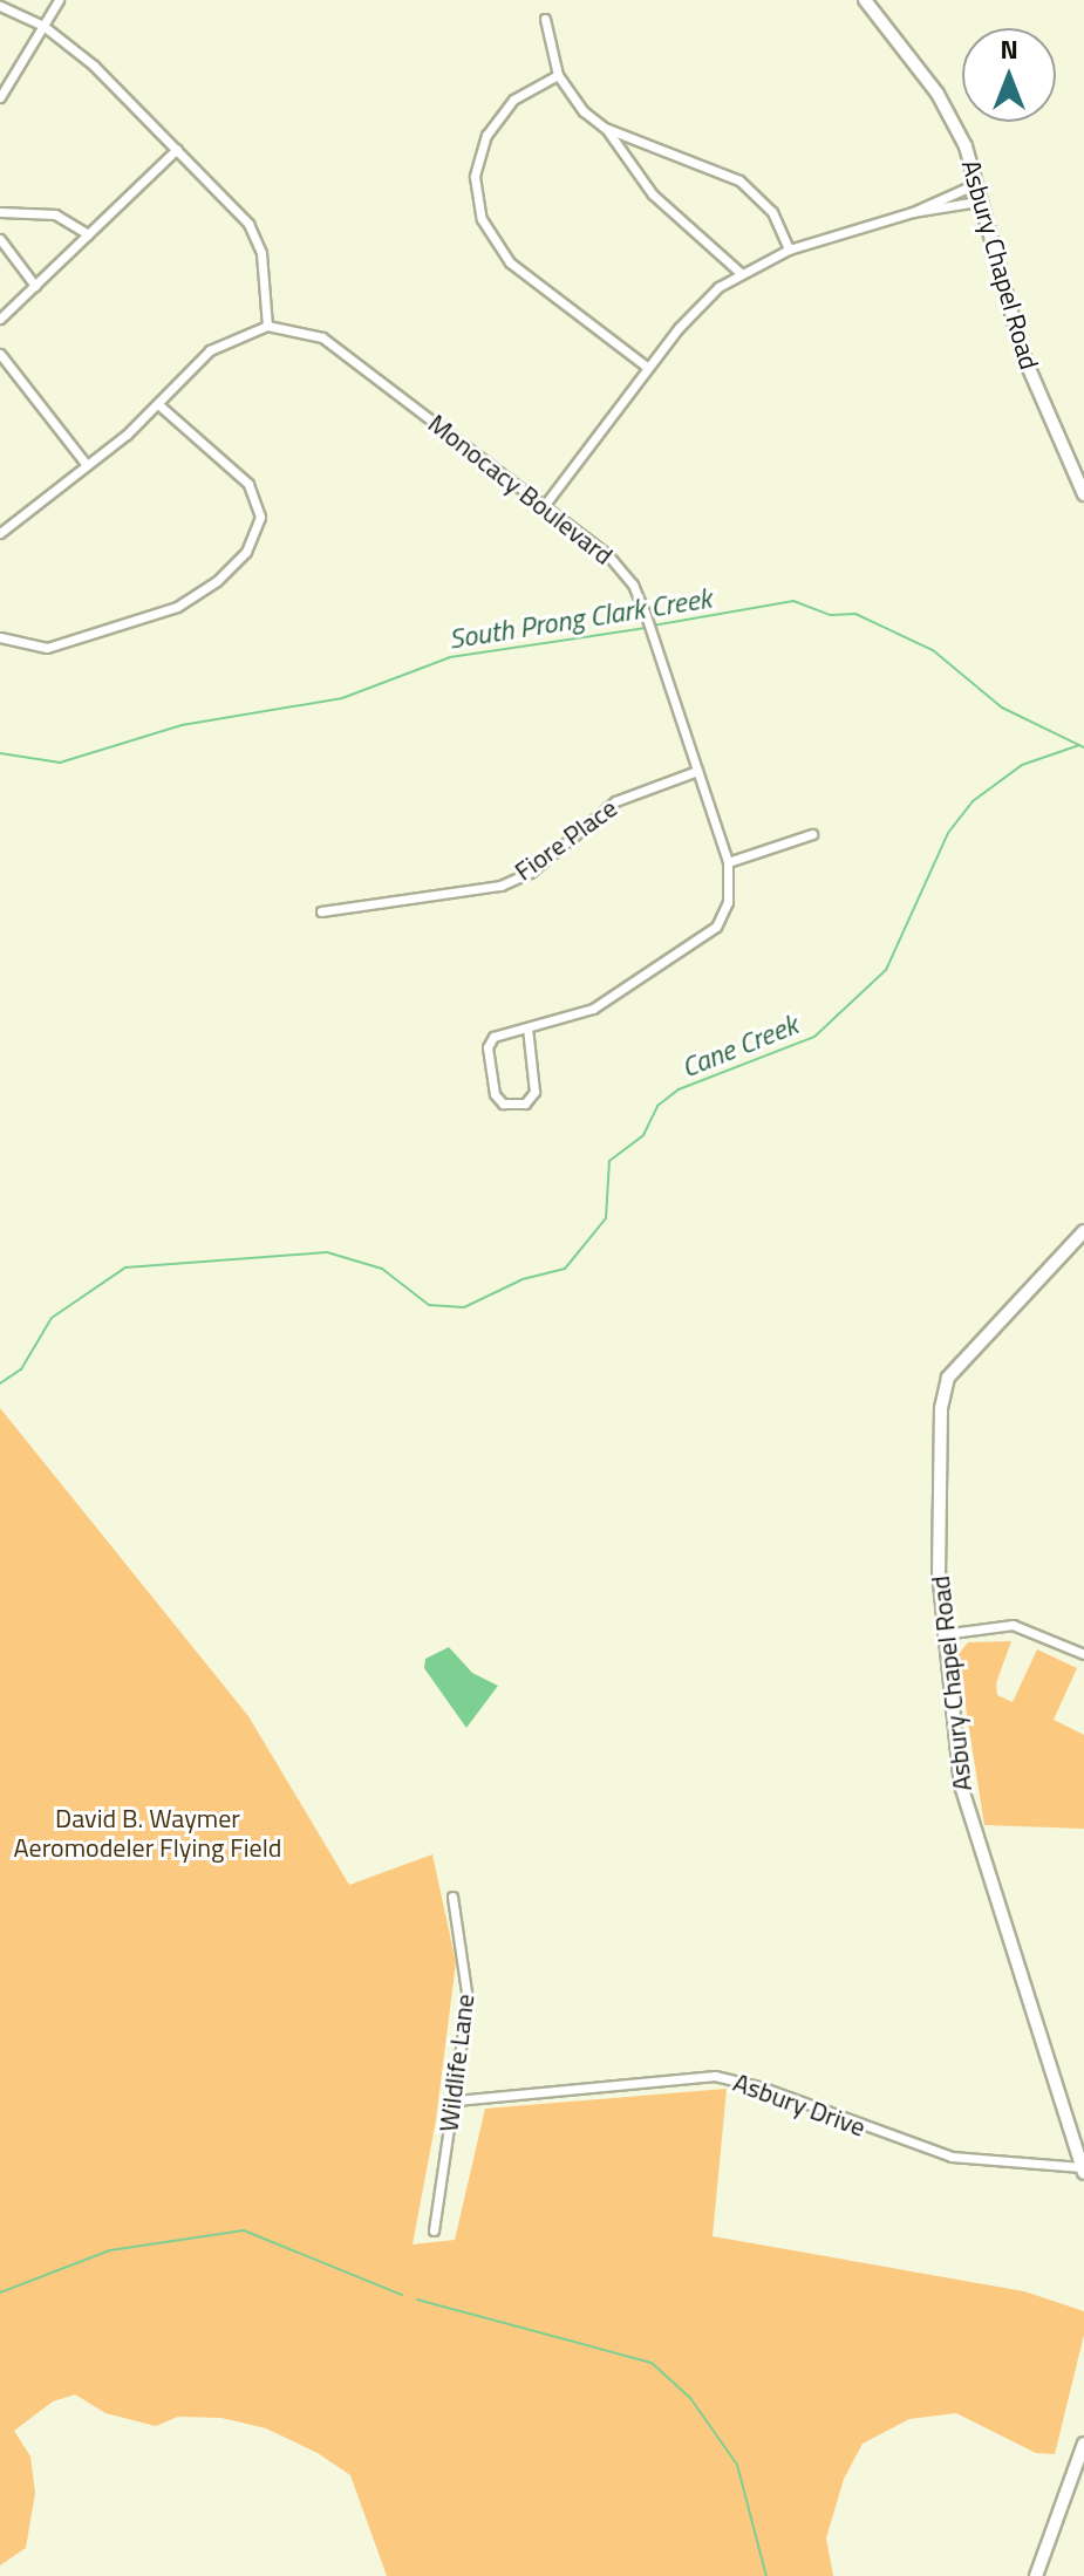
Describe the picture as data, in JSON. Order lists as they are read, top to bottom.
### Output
{
  "streets": {
    "main road": ["Asbury Chapel Road"],
    "street": [
      "Monocacy Boulevard",
      "Fiore Place",
      "Wildlife Lane",
      "Asbury Drive"
    ]
  },
  "crossings": [
    ["Asbury Chapel Road", "Asbury Drive"],
    ["Monocacy Boulevard", "Fiore Place"],
    ["Wildlife Lane", "Asbury Drive"]
  ],
  "water": ["South Prong Clark Creek", "Cane Creek"],
  "parks": ["David B. Waymer Aeromodeler Flying Field"],
  "north": "top"
}
